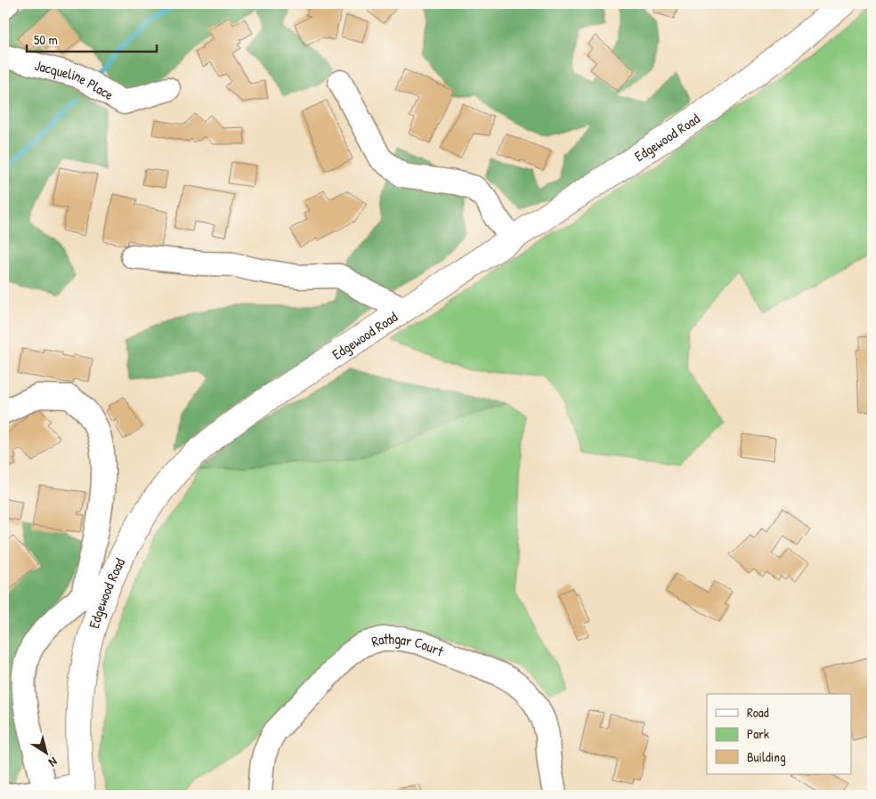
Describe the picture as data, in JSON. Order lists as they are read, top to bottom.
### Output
{
  "streets": {
    "main road": ["Edgewood Road"],
    "street": ["Jacqueline Place", "Rathgar Court"]
  },
  "legend": ["Road", "Park", "Building"],
  "scale_bar": "50 m",
  "north": "bottom right"
}
